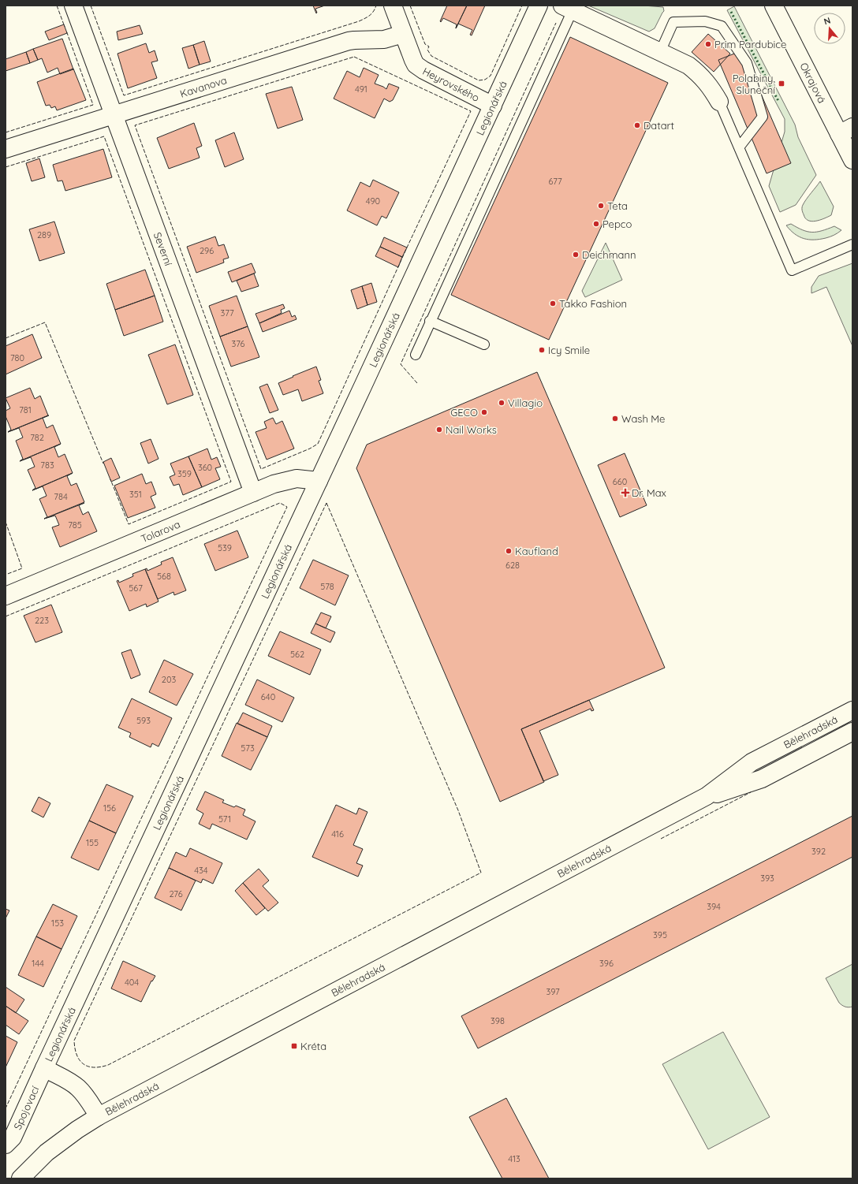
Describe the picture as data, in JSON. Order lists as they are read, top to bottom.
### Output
{
  "streets": {
    "street": [
      "Okrajová",
      "Heyrovského",
      "Kavanova",
      "Legionářská",
      "Severní",
      "Tolarova",
      "Bělehradská",
      "Spojovací"
    ]
  },
  "crossings": [
    ["Heyrovského", "Kavanova"],
    ["Heyrovského", "Legionářská"],
    ["Kavanova", "Severní"],
    ["Legionářská", "Tolarova"],
    ["Legionářská", "Bělehradská"],
    ["Legionářská", "Spojovací"],
    ["Severní", "Tolarova"]
  ],
  "places": {
    "other": [
      "Prim Pardubice",
      "Datart",
      "Teta",
      "Pepco",
      "Deichmann",
      "Takko Fashion",
      "Icy Smile",
      "Villagio",
      "GECO",
      "Wash Me",
      "Nail Works",
      "Kaufland"
    ],
    "transit": ["Polabiny, Sluneční", "Kréta"],
    "health": ["Dr. Max"]
  },
  "house_numbers": [
    "491",
    "677",
    "490",
    "289",
    "296",
    "377",
    "376",
    "780",
    "781",
    "782",
    "783",
    "360",
    "359",
    "660",
    "351",
    "784",
    "785",
    "539",
    "628",
    "568",
    "578",
    "567",
    "223",
    "562",
    "203",
    "640",
    "593",
    "573",
    "156",
    "571",
    "416",
    "155",
    "392",
    "434",
    "393",
    "276",
    "394",
    "153",
    "395",
    "144",
    "396",
    "404",
    "397",
    "398",
    "413"
  ],
  "north": "top"
}
